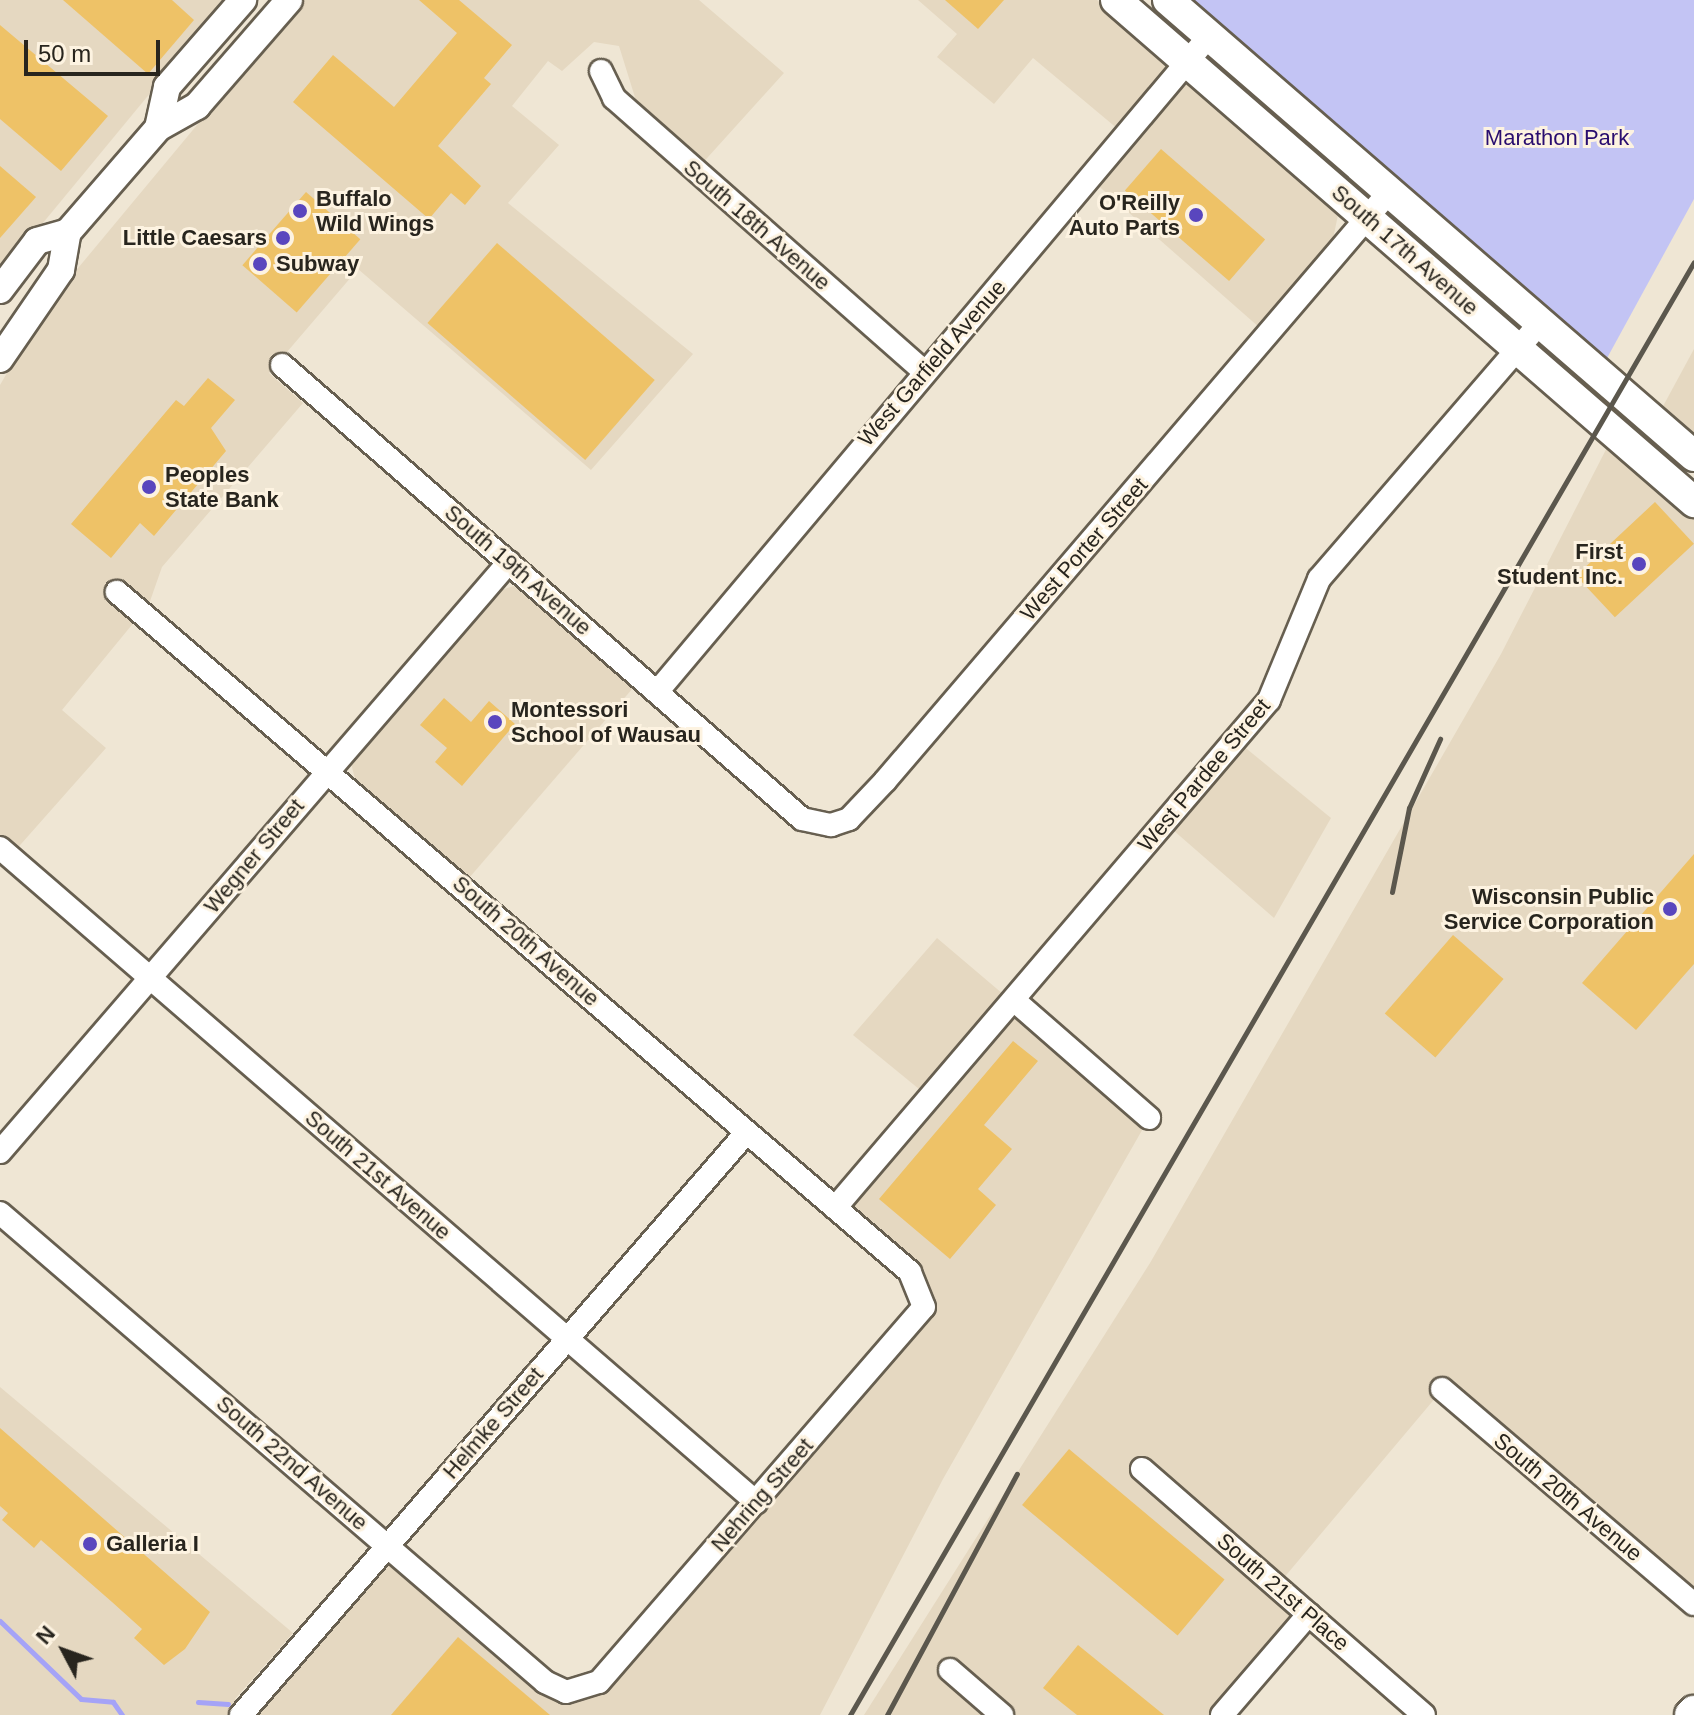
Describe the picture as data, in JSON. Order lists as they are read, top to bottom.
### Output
{
  "streets": {
    "main road": ["South 17th Avenue"],
    "street": [
      "South 18th Avenue",
      "West Garfield Avenue",
      "West Porter Street",
      "South 19th Avenue",
      "West Pardee Street",
      "Wegner Street",
      "South 20th Avenue",
      "South 21st Avenue",
      "Helmke Street",
      "South 22nd Avenue",
      "Nehring Street",
      "South 21st Place"
    ]
  },
  "crossings": [
    ["South 18th Avenue", "West Garfield Avenue"],
    ["South 17th Avenue", "West Garfield Avenue"],
    ["South 17th Avenue", "West Porter Street"],
    ["South 17th Avenue", "West Pardee Street"],
    ["West Garfield Avenue", "South 19th Avenue"],
    ["West Porter Street", "South 19th Avenue"],
    ["South 19th Avenue", "Wegner Street"],
    ["West Pardee Street", "South 20th Avenue"],
    ["Wegner Street", "South 20th Avenue"],
    ["Wegner Street", "South 21st Avenue"],
    ["South 20th Avenue", "Helmke Street"],
    ["South 20th Avenue", "Nehring Street"],
    ["South 21st Avenue", "Helmke Street"],
    ["South 21st Avenue", "Nehring Street"],
    ["Helmke Street", "South 22nd Avenue"],
    ["South 22nd Avenue", "Nehring Street"]
  ],
  "parks": ["Marathon Park"],
  "places": [
    "Buffalo Wild Wings",
    "O'Reilly Auto Parts",
    "Little Caesars",
    "Subway",
    "Peoples State Bank",
    "First Student Inc.",
    "Montessori School of Wausau",
    "Wisconsin Public Service Corporation",
    "Galleria I"
  ],
  "scale_bar": "50 m",
  "north": "top left"
}
